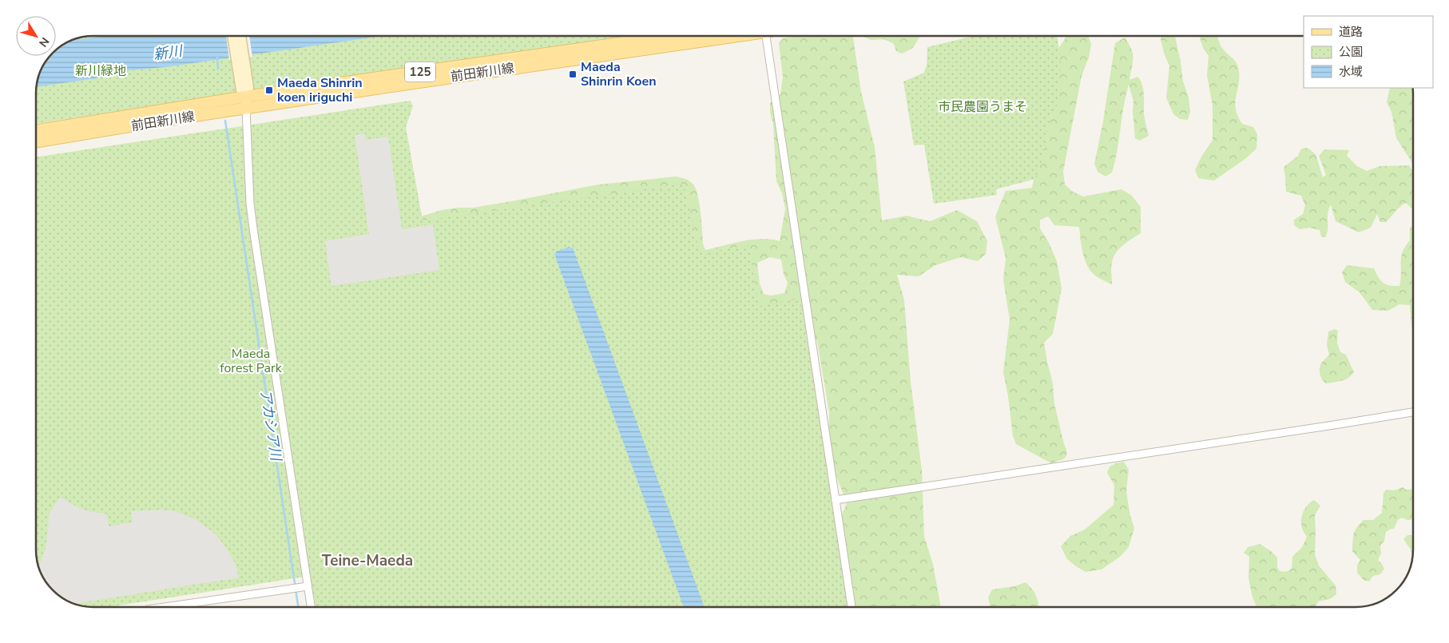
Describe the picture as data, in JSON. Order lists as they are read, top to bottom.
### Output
{
  "streets": {
    "main road": ["125", "前田新川線"]
  },
  "districts": ["Teine-Maeda"],
  "water": ["新川", "アカシア川"],
  "parks": ["新川緑地", "市民農園うまそ", "Maeda forest Park"],
  "places": {
    "transit": ["Maeda Shinrin Koen", "Maeda Shinrin koen iriguchi"]
  },
  "legend": ["道路", "公園", "水域"],
  "north": "bottom right"
}
